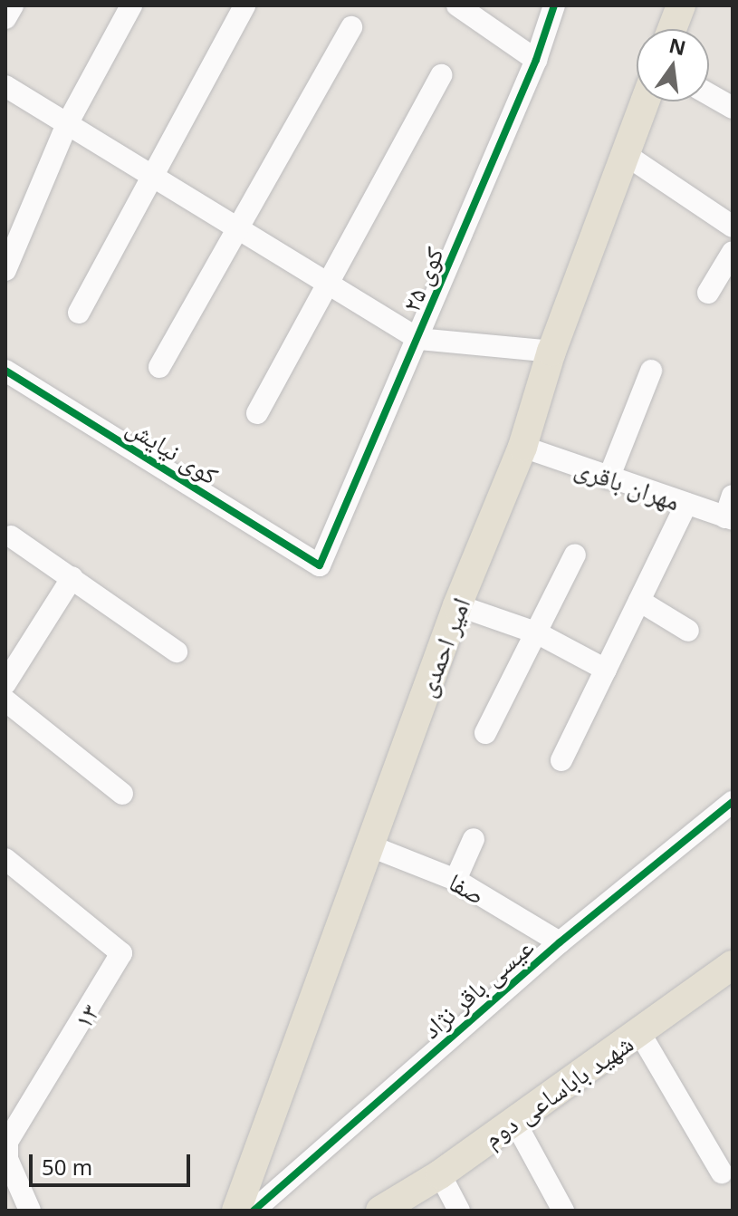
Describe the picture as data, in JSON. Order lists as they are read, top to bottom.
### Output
{
  "streets": {
    "main road": ["امیر احمدی", "شهید باباساعی دوم"],
    "street": [
      "کوی ۲۵",
      "کوی نیایش",
      "مهران باقری",
      "صفا",
      "عیسی باقر نژاد",
      "۱۳"
    ]
  },
  "crossings": [
    ["کوی ۲۵", "کوی نیایش"],
    ["مهران باقری", "امیر احمدی"],
    ["امیر احمدی", "صفا"],
    ["صفا", "عیسی باقر نژاد"]
  ],
  "scale_bar": "50 m",
  "north": "top"
}
